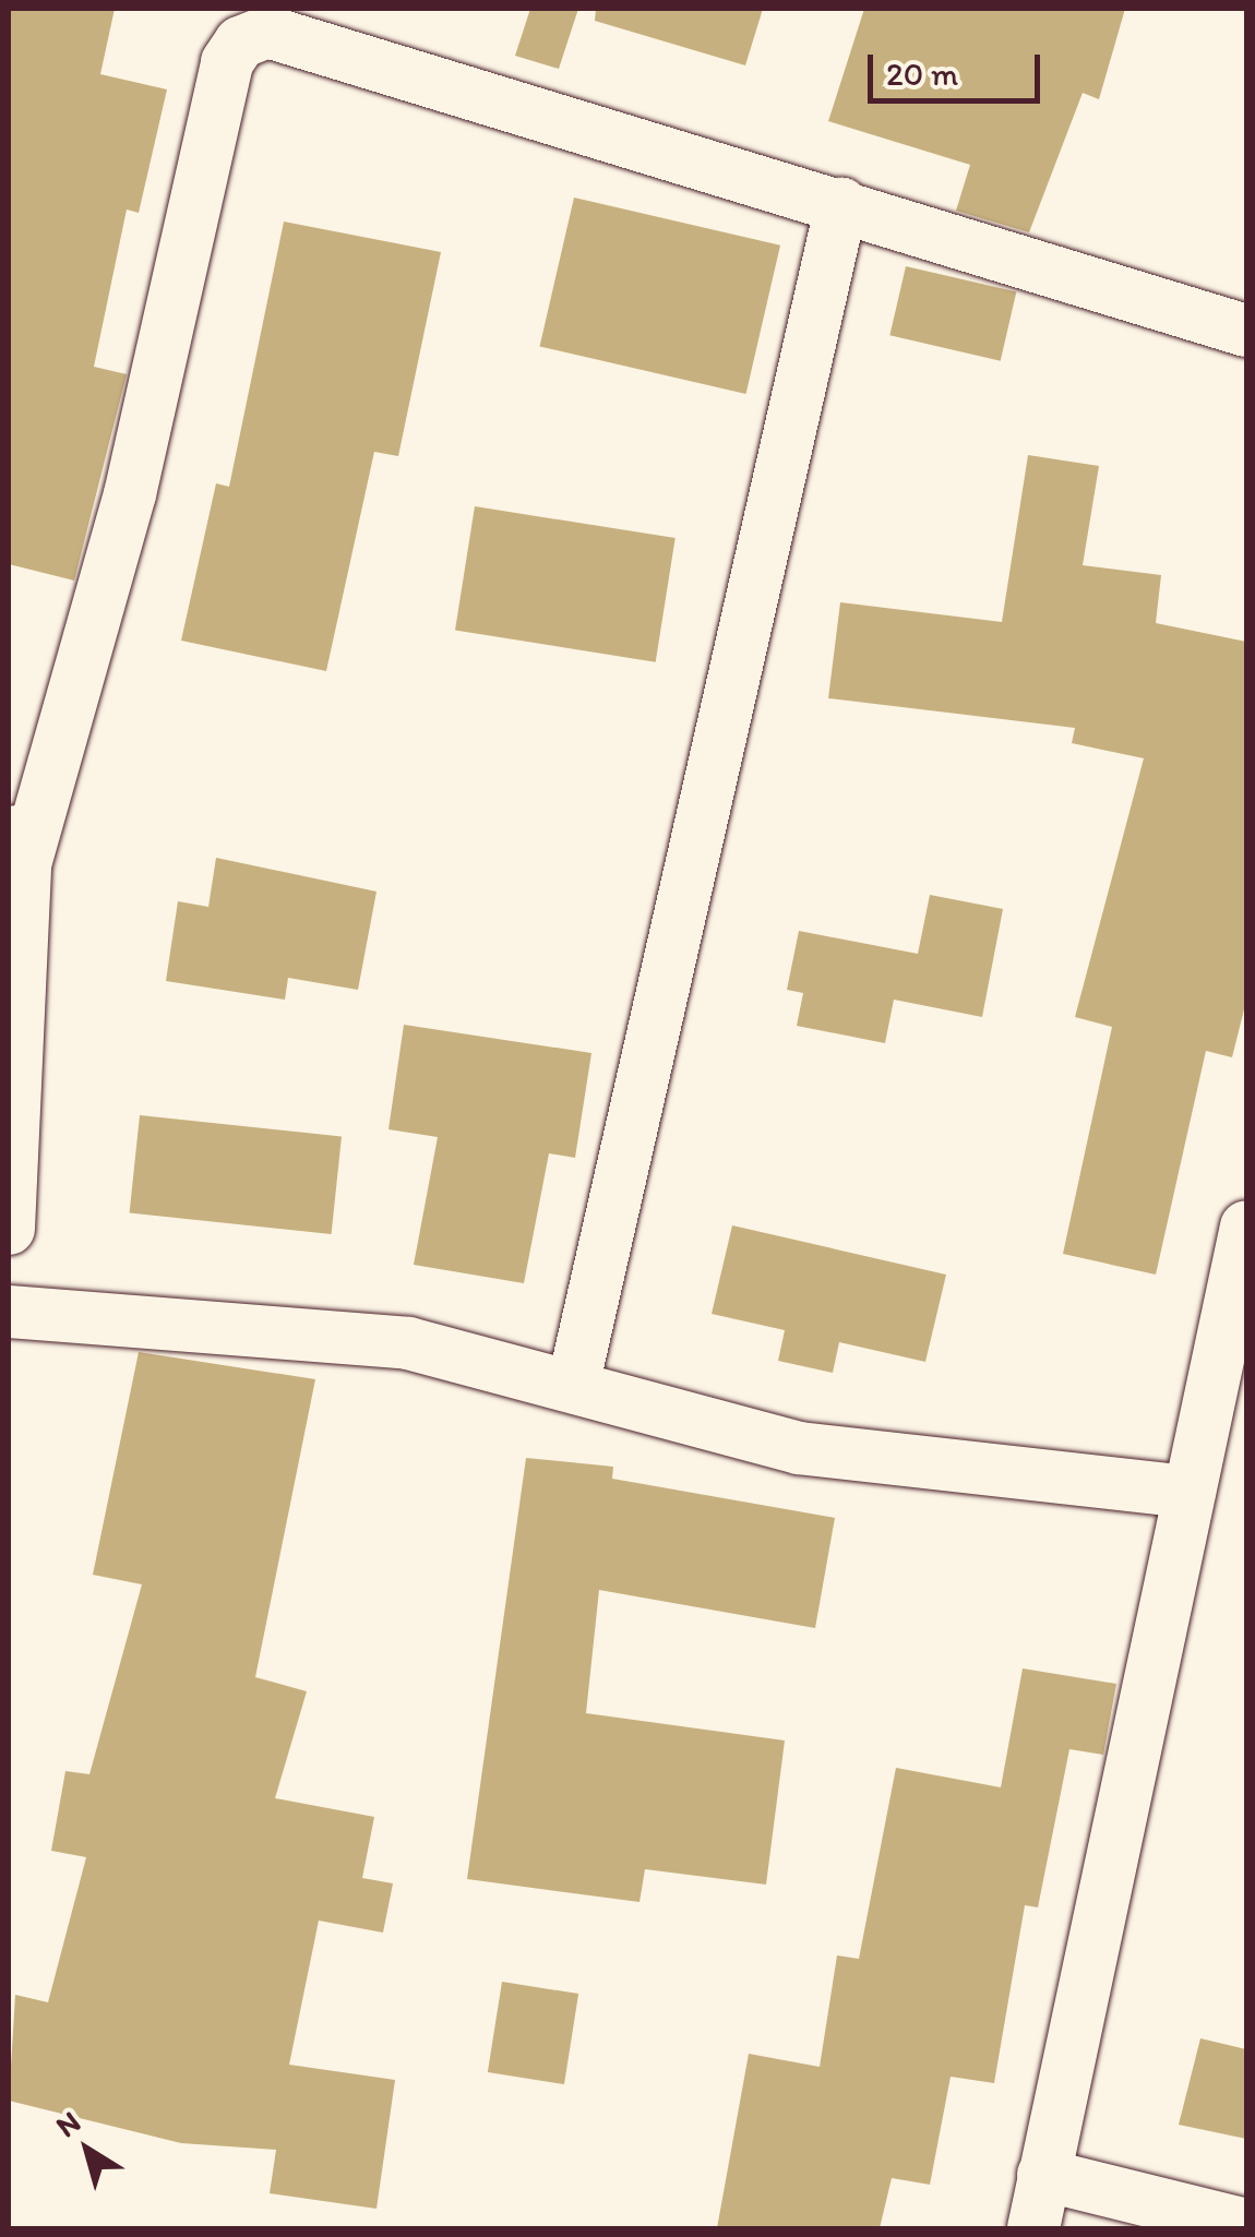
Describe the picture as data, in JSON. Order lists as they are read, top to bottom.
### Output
{
  "scale_bar": "20 m",
  "north": "top left"
}
